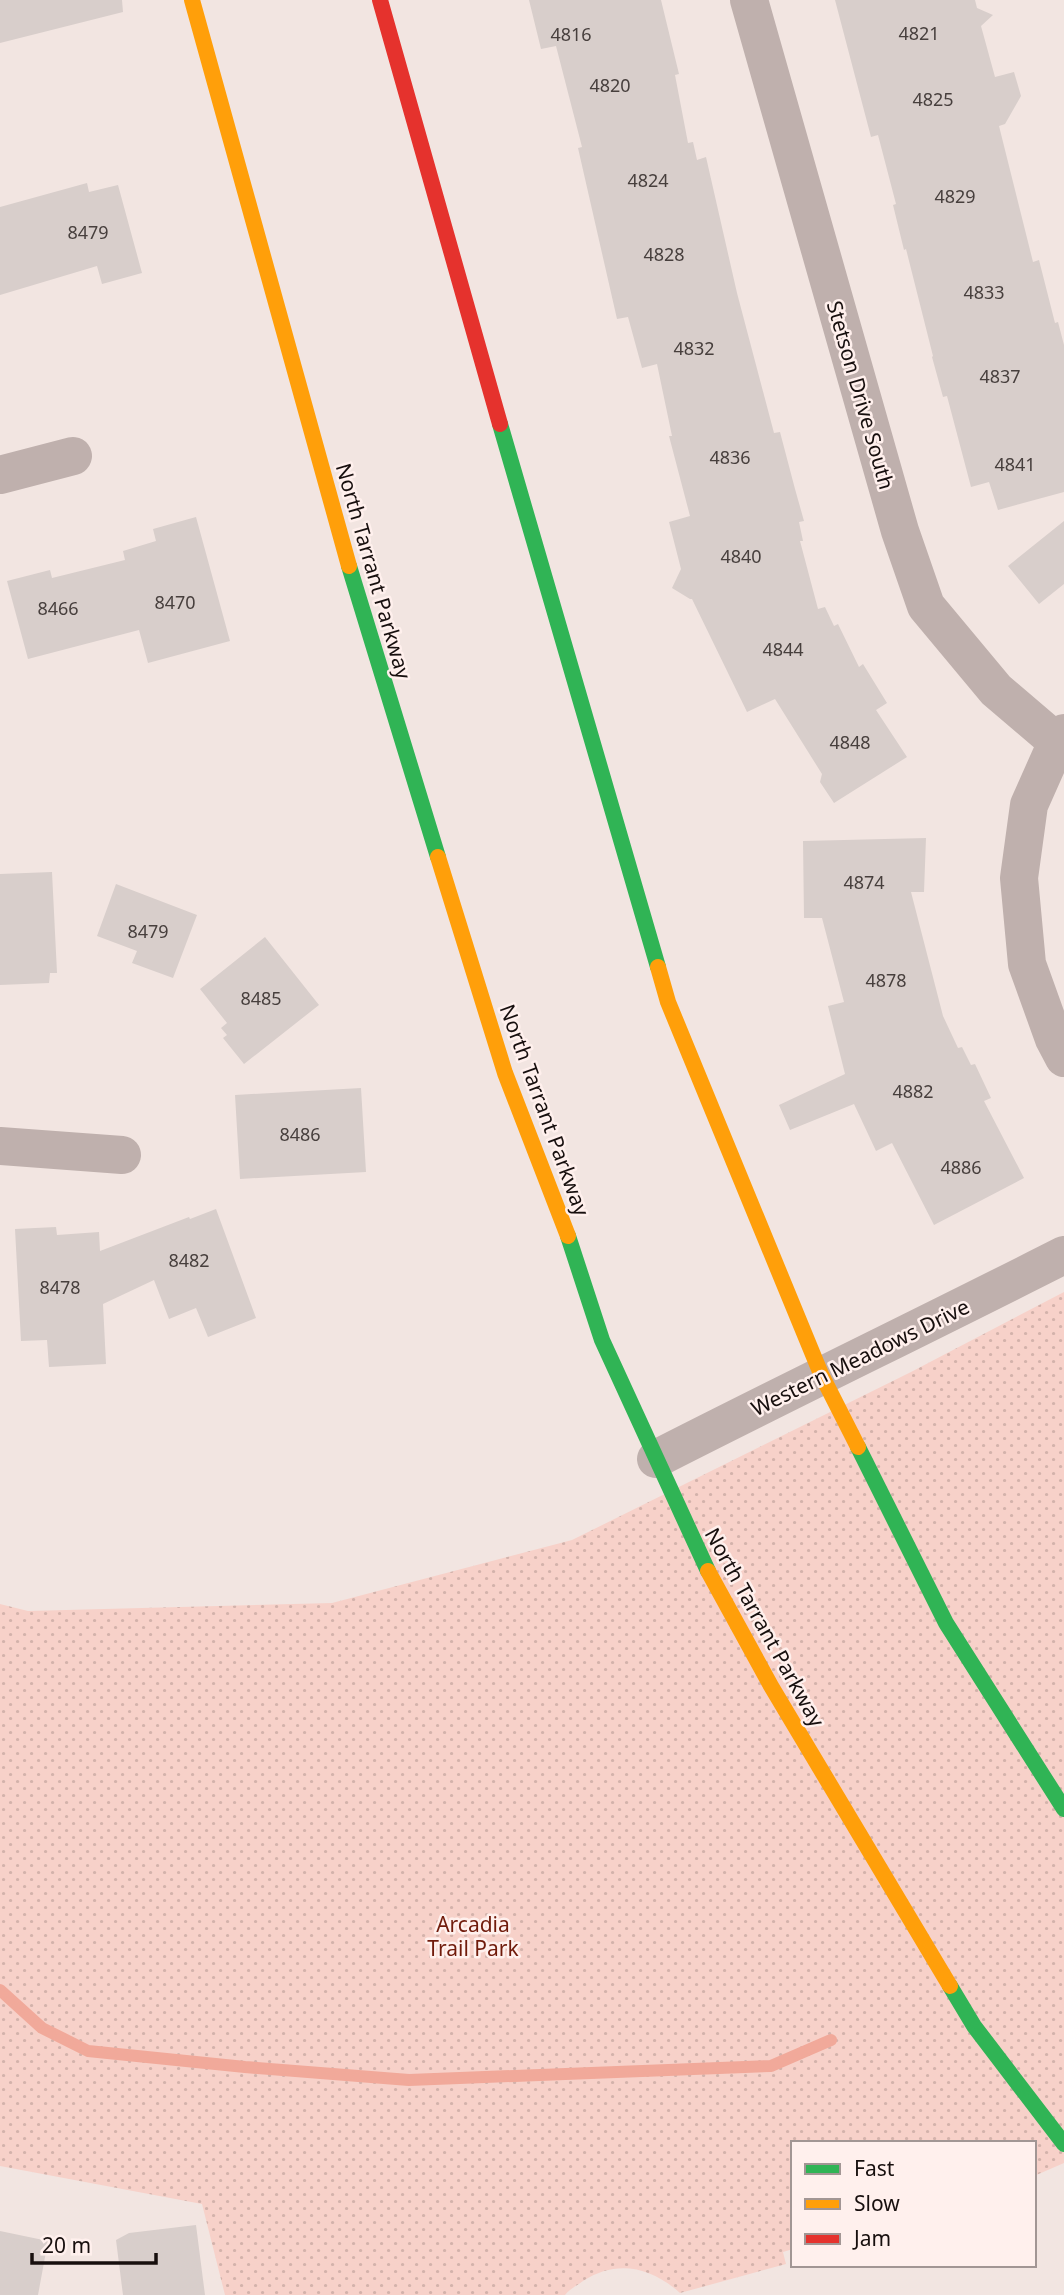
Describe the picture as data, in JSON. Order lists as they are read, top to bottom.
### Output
{
  "streets": {
    "main road": ["North Tarrant Parkway"],
    "street": ["Stetson Drive South", "Western Meadows Drive"]
  },
  "crossings": [
    ["North Tarrant Parkway", "Western Meadows Drive"]
  ],
  "parks": ["Arcadia Trail Park"],
  "house_numbers": [
    "4821",
    "4816",
    "4820",
    "4825",
    "4824",
    "4829",
    "8479",
    "4828",
    "4833",
    "4832",
    "4837",
    "4836",
    "4841",
    "4840",
    "8470",
    "8466",
    "4844",
    "4848",
    "4874",
    "8479",
    "4878",
    "8485",
    "4882",
    "8486",
    "4886",
    "8482",
    "8478"
  ],
  "legend": ["Fast", "Slow", "Jam"],
  "scale_bar": "20 m"
}
